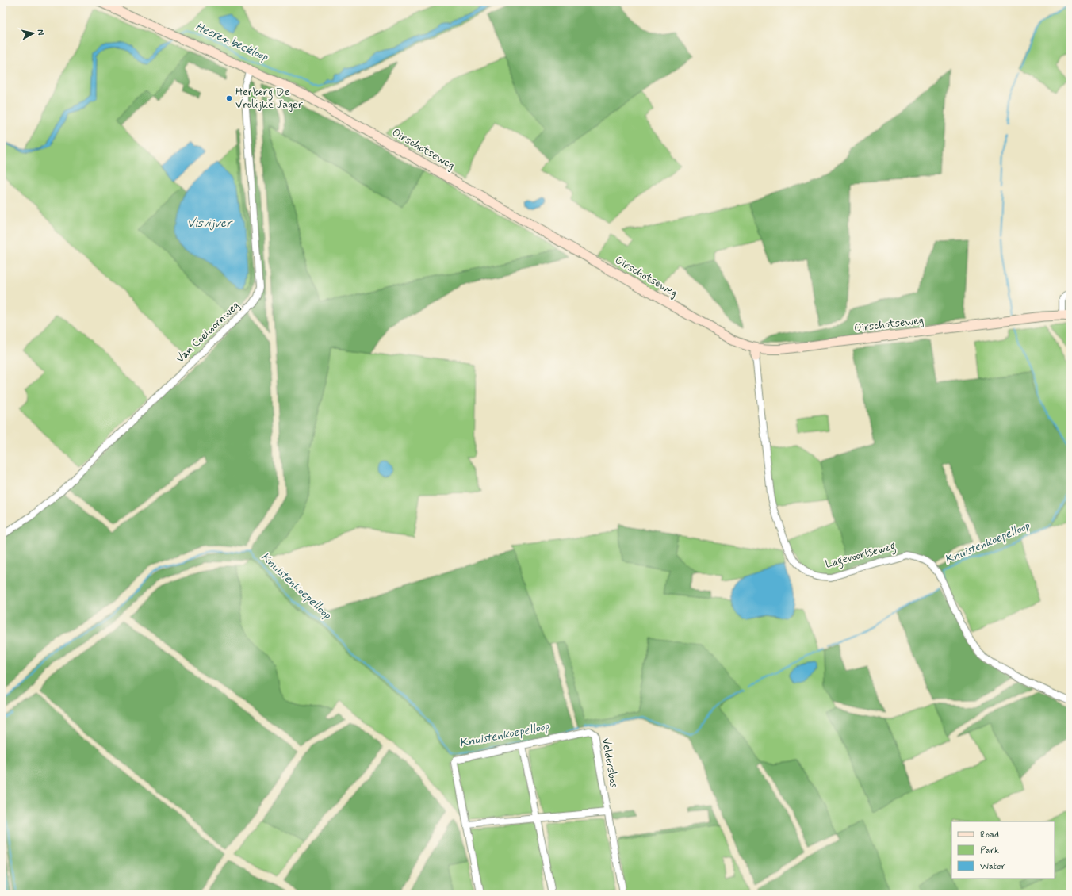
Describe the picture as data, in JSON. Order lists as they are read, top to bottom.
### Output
{
  "streets": {
    "street": [
      "Oirschotseweg",
      "Van Coehoornweg",
      "Lagevoortseweg",
      "Veldersbos"
    ]
  },
  "crossings": [
    ["Oirschotseweg", "Van Coehoornweg"],
    ["Oirschotseweg", "Lagevoortseweg"]
  ],
  "water": ["Heerenbeekloop", "Visvijver", "Knuistenkoepelloop"],
  "places": ["Herberg De Vrolijke Jager"],
  "legend": ["Road", "Park", "Water"],
  "north": "right"
}
